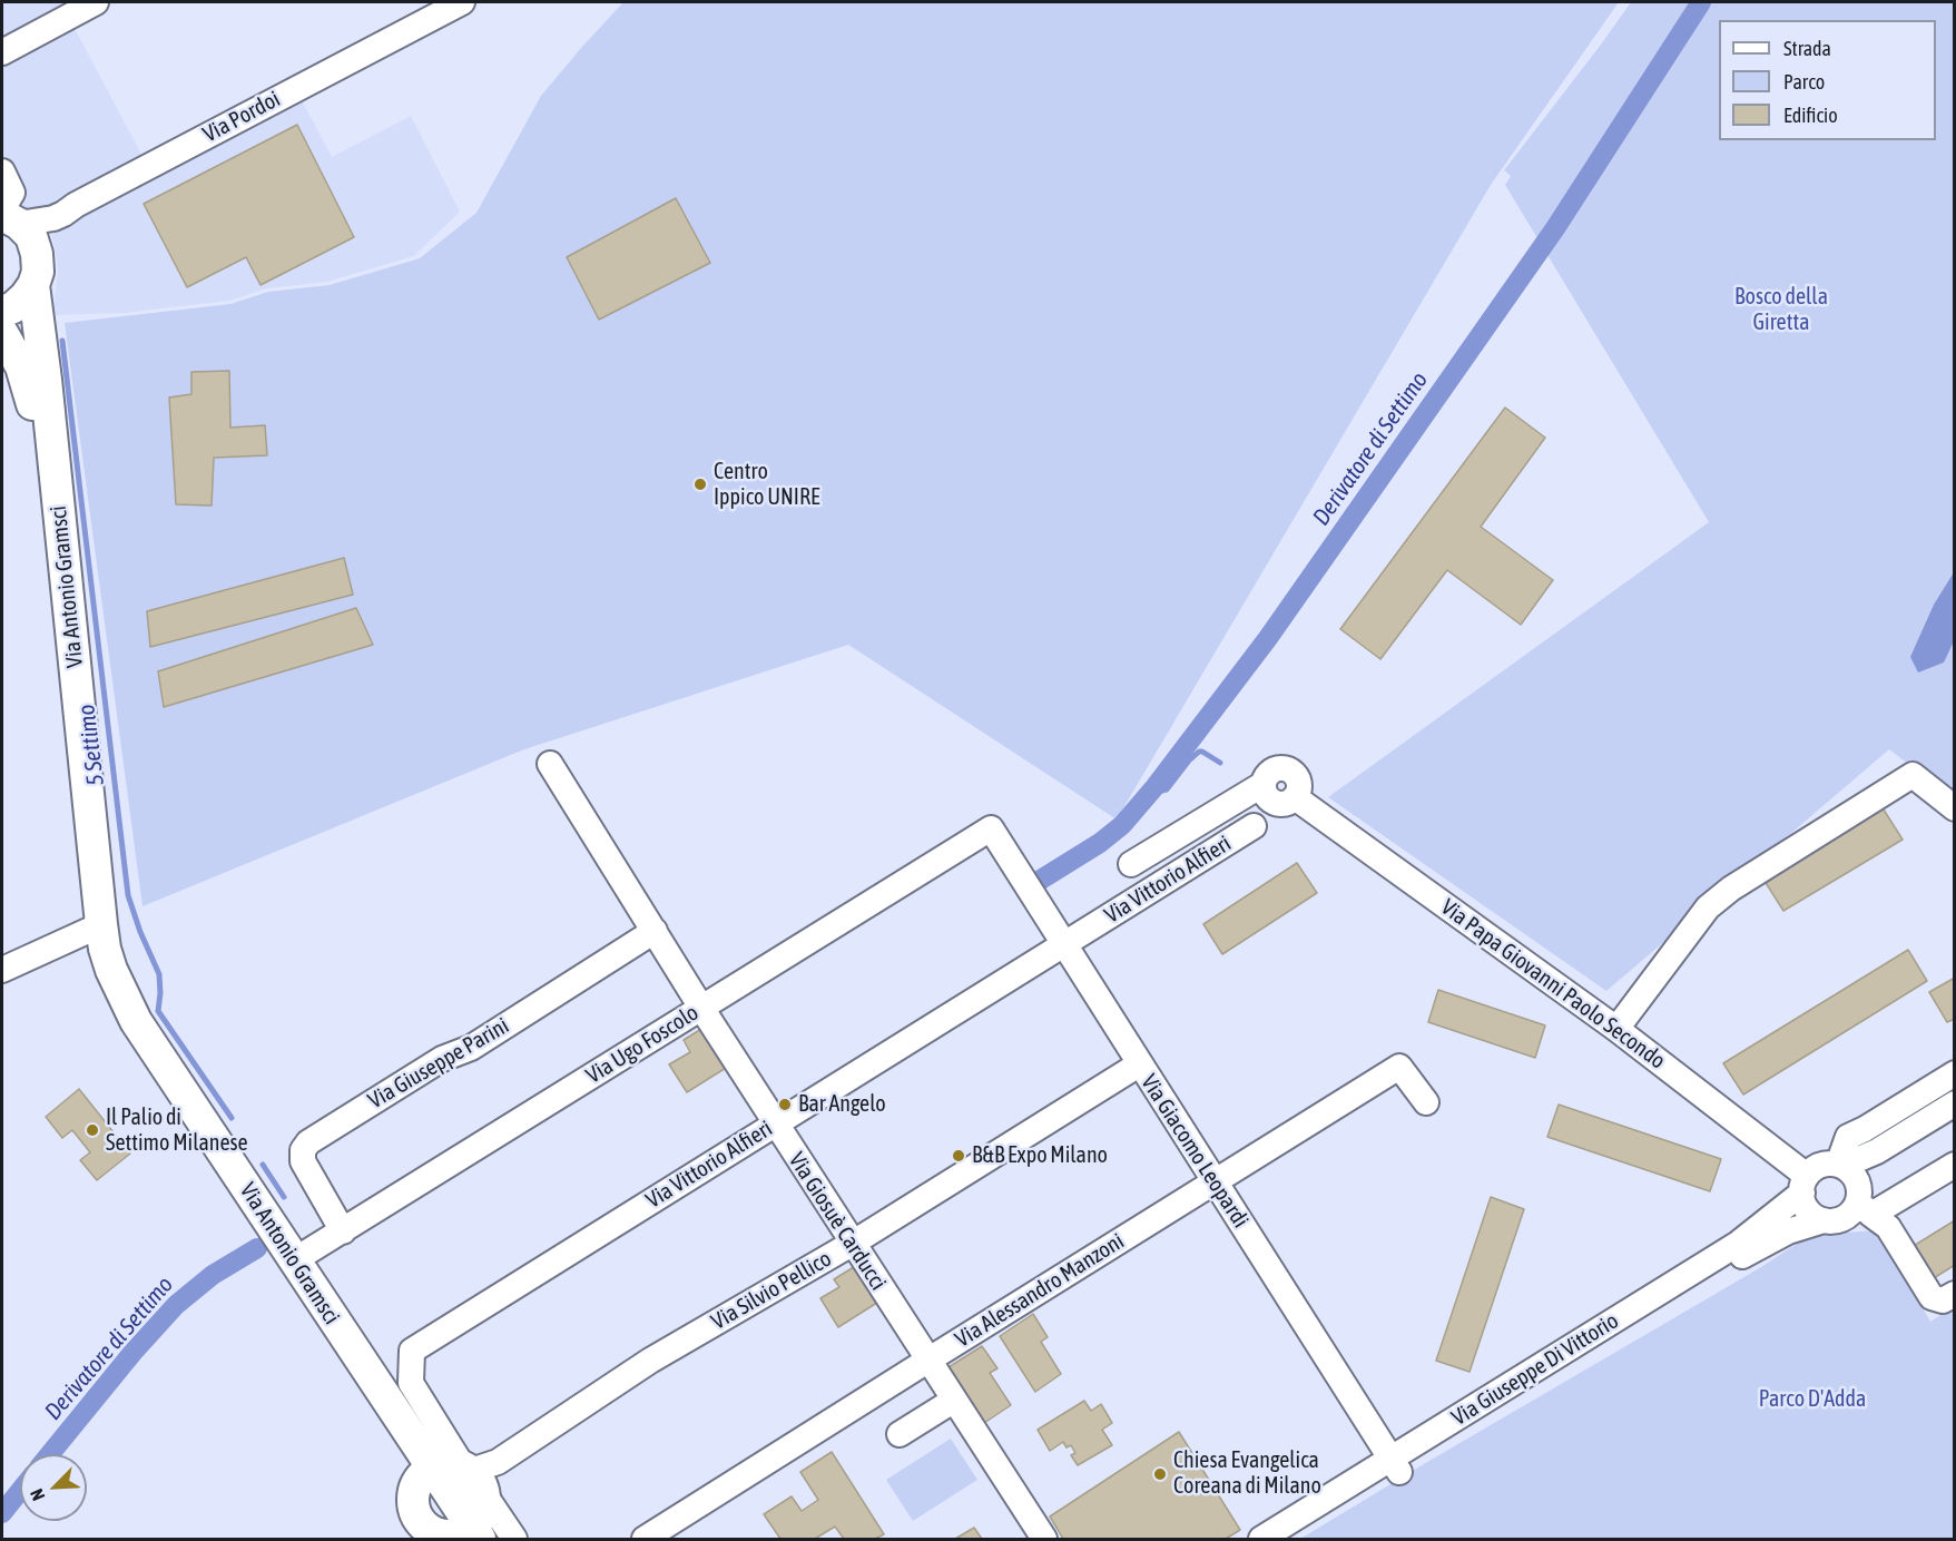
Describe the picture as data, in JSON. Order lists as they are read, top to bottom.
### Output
{
  "streets": {
    "main road": ["Via Antonio Gramsci"],
    "street": [
      "Via Pordoi",
      "Via Vittorio Alfieri",
      "Via Papa Giovanni Paolo Secondo",
      "Via Ugo Foscolo",
      "Via Giuseppe Parini",
      "Via Giacomo Leopardi",
      "Via Giosuè Carducci",
      "Via Silvio Pellico",
      "Via Alessandro Manzoni",
      "Via Giuseppe Di Vittorio"
    ]
  },
  "crossings": [
    ["Via Pordoi", "Via Antonio Gramsci"],
    ["Via Antonio Gramsci", "Via Vittorio Alfieri"],
    ["Via Antonio Gramsci", "Via Ugo Foscolo"],
    ["Via Antonio Gramsci", "Via Silvio Pellico"],
    ["Via Vittorio Alfieri", "Via Giacomo Leopardi"],
    ["Via Vittorio Alfieri", "Via Giosuè Carducci"],
    ["Via Vittorio Alfieri", "Via Silvio Pellico"],
    ["Via Papa Giovanni Paolo Secondo", "Via Giuseppe Di Vittorio"],
    ["Via Ugo Foscolo", "Via Giuseppe Parini"],
    ["Via Ugo Foscolo", "Via Giacomo Leopardi"],
    ["Via Ugo Foscolo", "Via Giosuè Carducci"],
    ["Via Giuseppe Parini", "Via Giosuè Carducci"],
    ["Via Giacomo Leopardi", "Via Silvio Pellico"],
    ["Via Giacomo Leopardi", "Via Alessandro Manzoni"],
    ["Via Giacomo Leopardi", "Via Giuseppe Di Vittorio"],
    ["Via Giosuè Carducci", "Via Silvio Pellico"],
    ["Via Giosuè Carducci", "Via Alessandro Manzoni"]
  ],
  "water": ["Derivatore di Settimo", "5 Settimo"],
  "parks": ["Bosco della Giretta", "Parco D'Adda"],
  "places": [
    "Centro Ippico UNIRE",
    "Bar Angelo",
    "Il Palio di Settimo Milanese",
    "B&B Expo Milano",
    "Chiesa Evangelica Coreana di Milano"
  ],
  "legend": ["Strada", "Parco", "Edificio"],
  "north": "bottom left"
}
